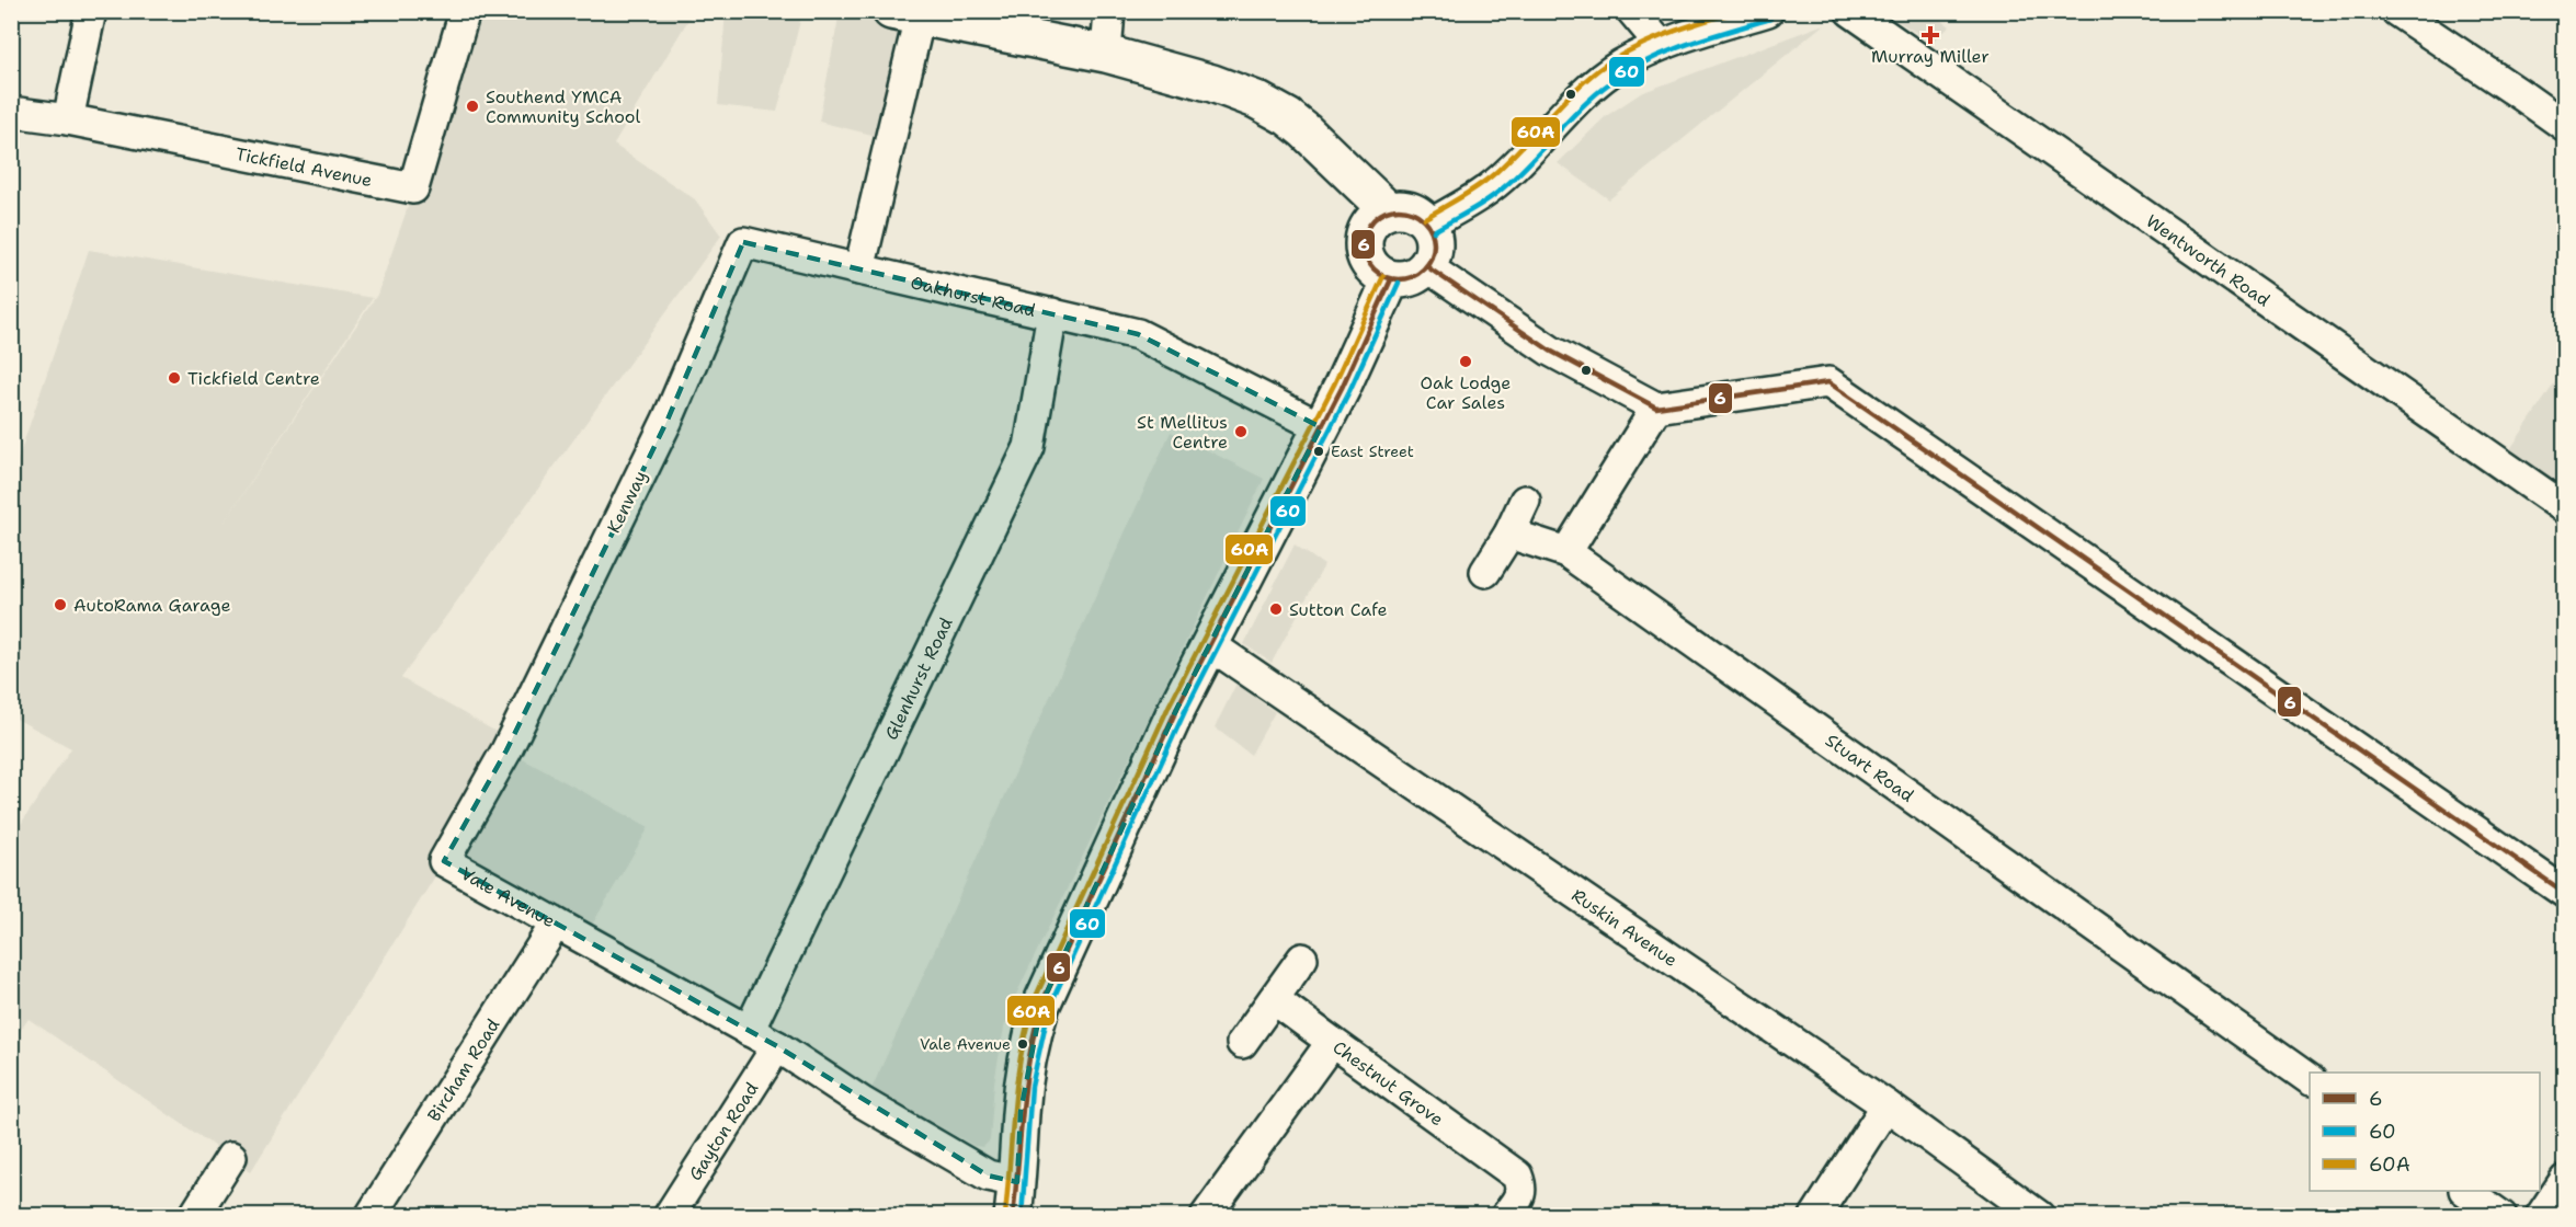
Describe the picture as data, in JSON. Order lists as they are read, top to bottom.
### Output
{
  "streets": {
    "street": [
      "Tickfield Avenue",
      "Wentworth Road",
      "Oakhurst Road",
      "Kenway",
      "Glenhurst Road",
      "Stuart Road",
      "Vale Avenue",
      "Ruskin Avenue",
      "Bircham Road",
      "Chestnut Grove",
      "Gayton Road"
    ]
  },
  "crossings": [
    ["Oakhurst Road", "Kenway"],
    ["Oakhurst Road", "Glenhurst Road"],
    ["Kenway", "Vale Avenue"],
    ["Glenhurst Road", "Vale Avenue"],
    ["Vale Avenue", "Bircham Road"],
    ["Vale Avenue", "Gayton Road"]
  ],
  "places": {
    "health": ["Murray Miller"],
    "other": [
      "Southend YMCA Community School",
      "Oak Lodge Car Sales",
      "Tickfield Centre",
      "St Mellitus Centre",
      "East Street",
      "AutoRama Garage",
      "Sutton Cafe",
      "Vale Avenue"
    ]
  },
  "lines": ["transit line 60A", "transit line 60", "transit line 6"],
  "legend": ["6", "60", "60A"]
}
